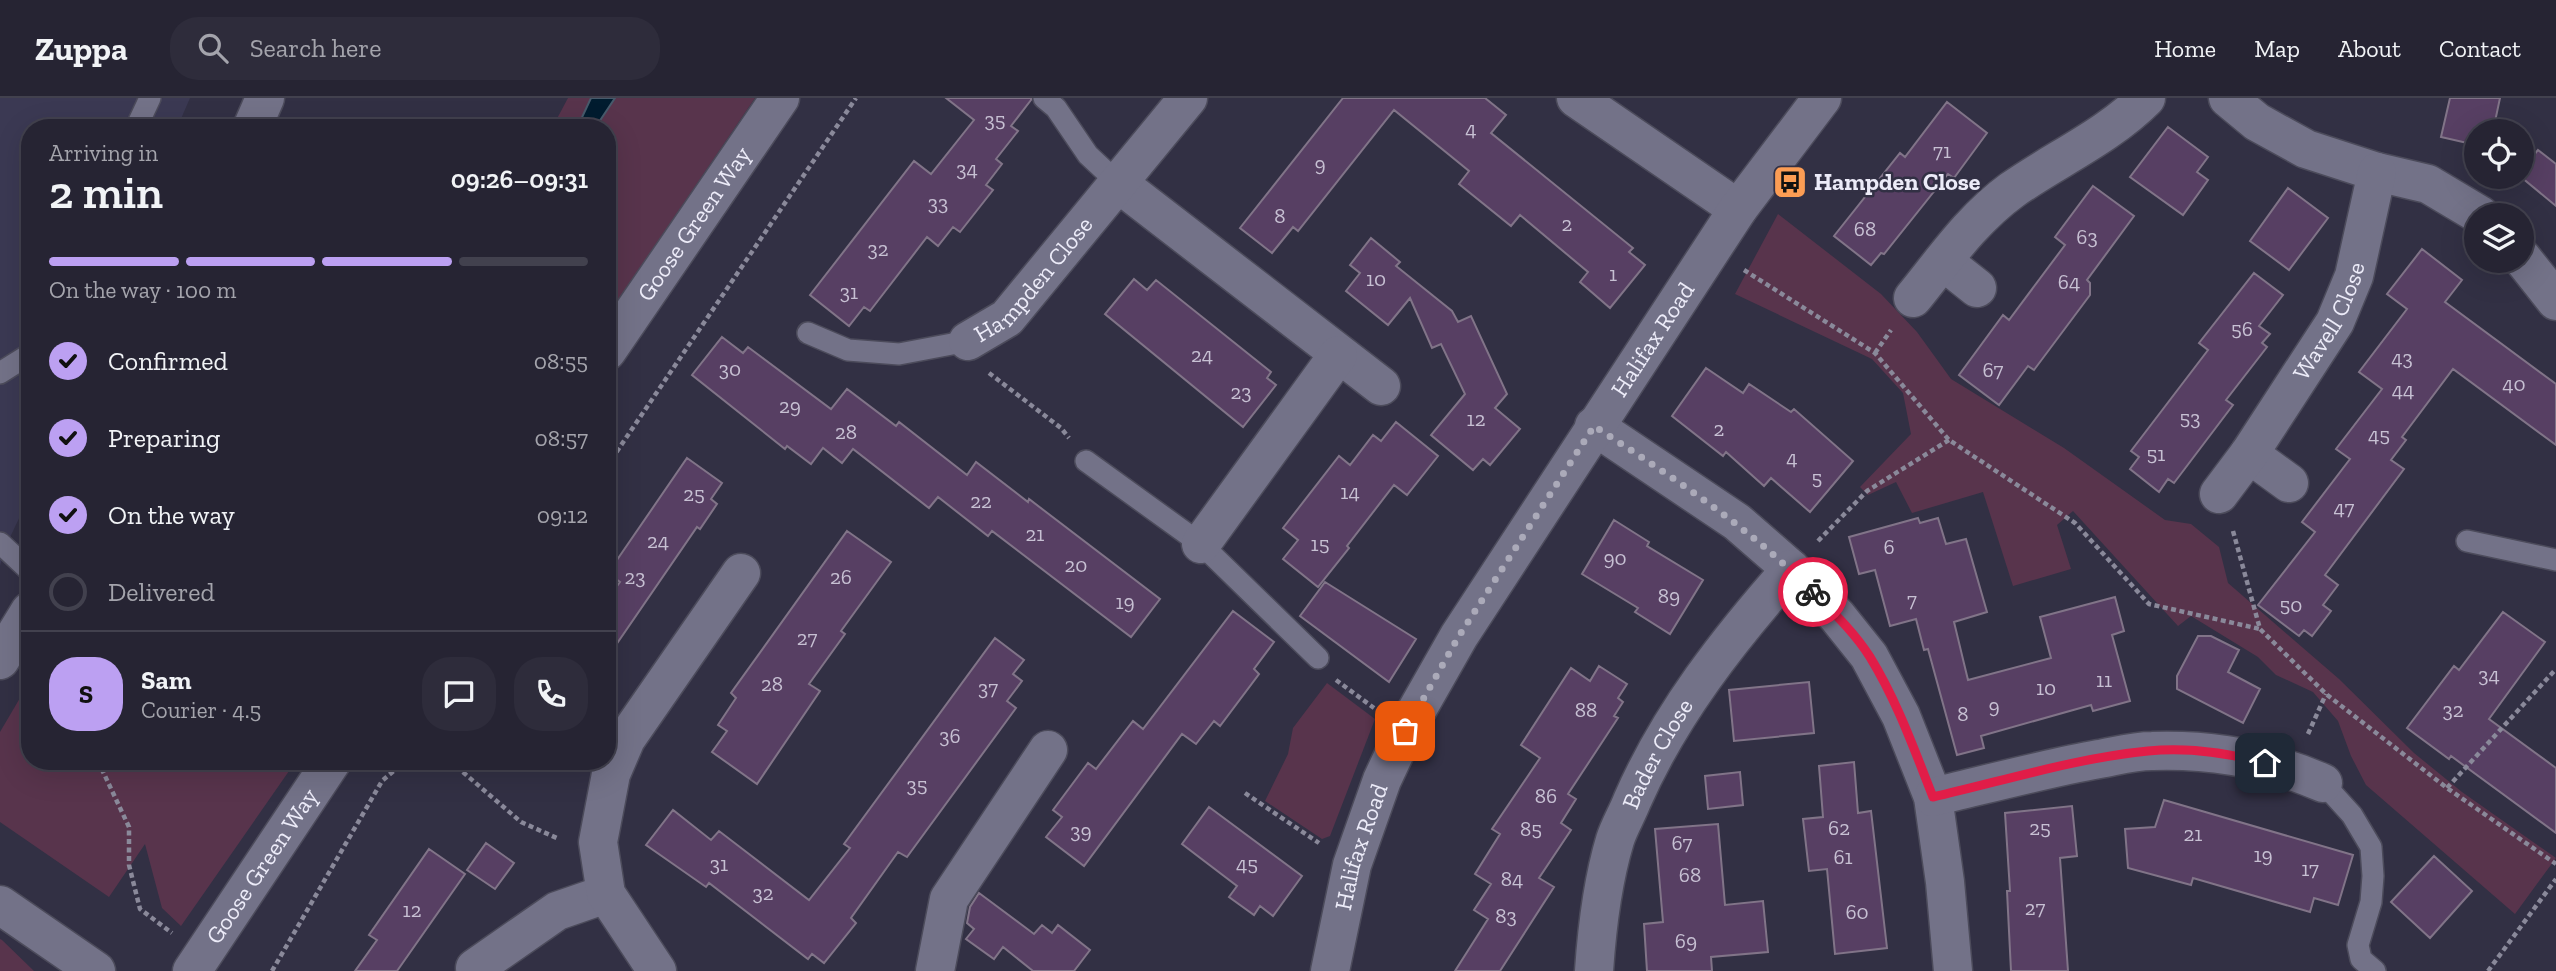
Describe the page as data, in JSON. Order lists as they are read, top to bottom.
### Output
{
  "streets": {
    "street": [
      "Goose Green Way",
      "Hampden Close",
      "Wavell Close",
      "Halifax Road",
      "Bader Close"
    ]
  },
  "places": {
    "bus stop": ["Hampden Close"]
  },
  "house_numbers": [
    "35",
    "4",
    "71",
    "9",
    "34",
    "33",
    "8",
    "2",
    "68",
    "63",
    "32",
    "1",
    "10",
    "64",
    "31",
    "56",
    "24",
    "43",
    "30",
    "67",
    "40",
    "44",
    "23",
    "29",
    "53",
    "12",
    "2",
    "28",
    "45",
    "51",
    "4",
    "5",
    "14",
    "25",
    "22",
    "47",
    "21",
    "24",
    "15",
    "6",
    "90",
    "20",
    "23",
    "26",
    "89",
    "7",
    "19",
    "50",
    "27",
    "34",
    "11",
    "28",
    "37",
    "10",
    "9",
    "88",
    "32",
    "8",
    "36",
    "35",
    "86",
    "62",
    "25",
    "85",
    "39",
    "21",
    "67",
    "19",
    "61",
    "31",
    "45",
    "17",
    "68",
    "84",
    "32",
    "27",
    "12",
    "60",
    "83",
    "69"
  ],
  "page": {
    "header": "Zuppa",
    "search": "Search here",
    "nav": [
      "Home",
      "Map",
      "About",
      "Contact"
    ],
    "heading": ["2 min", "Arriving in", "09:26–09:31"],
    "panel": ["Sam", "Courier · 4.5"],
    "bar": "On the way · 100 m",
    "list": [
      ["Confirmed", "08:55"],
      ["Preparing", "08:57"],
      ["On the way", "09:12"],
      "Delivered"
    ],
    "round": "S"
  }
}
